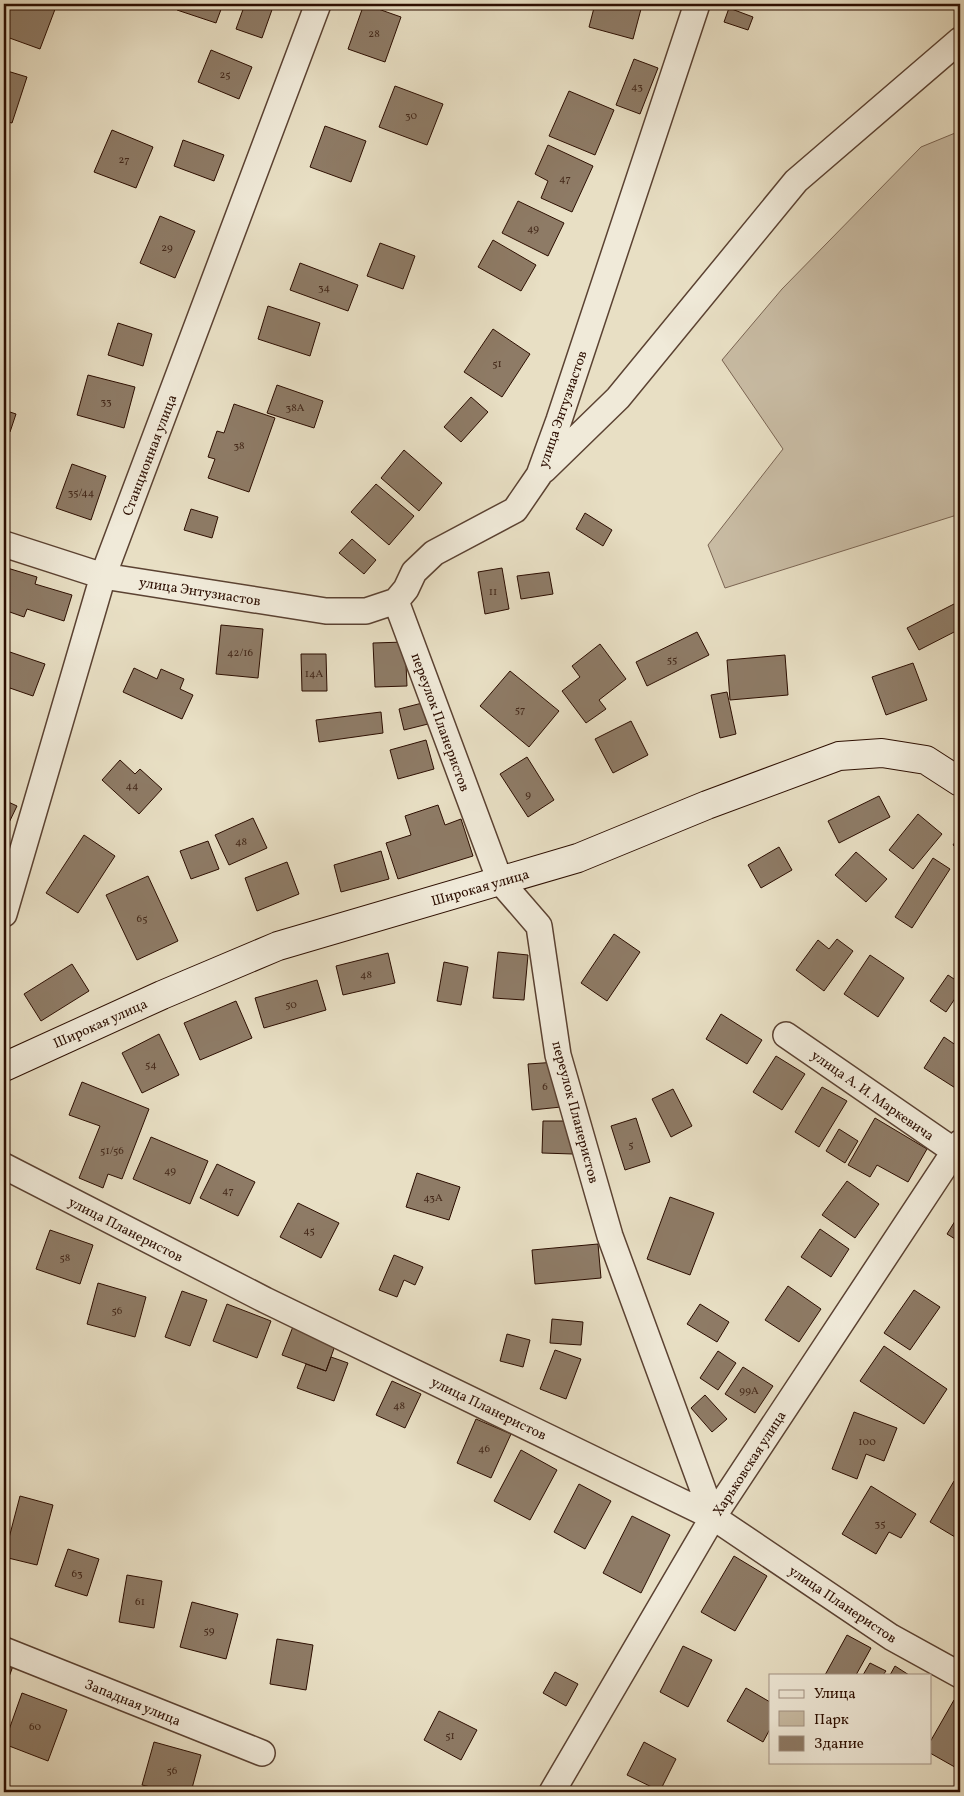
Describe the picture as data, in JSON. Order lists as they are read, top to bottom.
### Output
{
  "streets": {
    "street": [
      "улица Энтузиастов",
      "Станционная улица",
      "переулок Планеристов",
      "Широкая улица",
      "улица А. И. Маркевича",
      "улица Планеристов",
      "Харьковская улица",
      "Западная улица"
    ]
  },
  "crossings": [
    ["улица Энтузиастов", "Станционная улица"],
    ["улица Энтузиастов", "переулок Планеристов"],
    ["переулок Планеристов", "Широкая улица"],
    ["переулок Планеристов", "улица Планеристов"],
    ["переулок Планеристов", "Харьковская улица"],
    ["улица А. И. Маркевича", "Харьковская улица"],
    ["улица Планеристов", "Харьковская улица"]
  ],
  "house_numbers": [
    "28",
    "25",
    "43",
    "30",
    "27",
    "47",
    "49",
    "29",
    "34",
    "51",
    "33",
    "38А",
    "38",
    "35/44",
    "11",
    "42/16",
    "55",
    "14А",
    "57",
    "44",
    "9",
    "48",
    "65",
    "48",
    "50",
    "54",
    "6",
    "5",
    "51/56",
    "49",
    "47",
    "43А",
    "45",
    "58",
    "56",
    "99А",
    "48",
    "100",
    "46",
    "35",
    "63",
    "61",
    "59",
    "60",
    "51",
    "56"
  ],
  "legend": ["Улица", "Парк", "Здание"]
}
